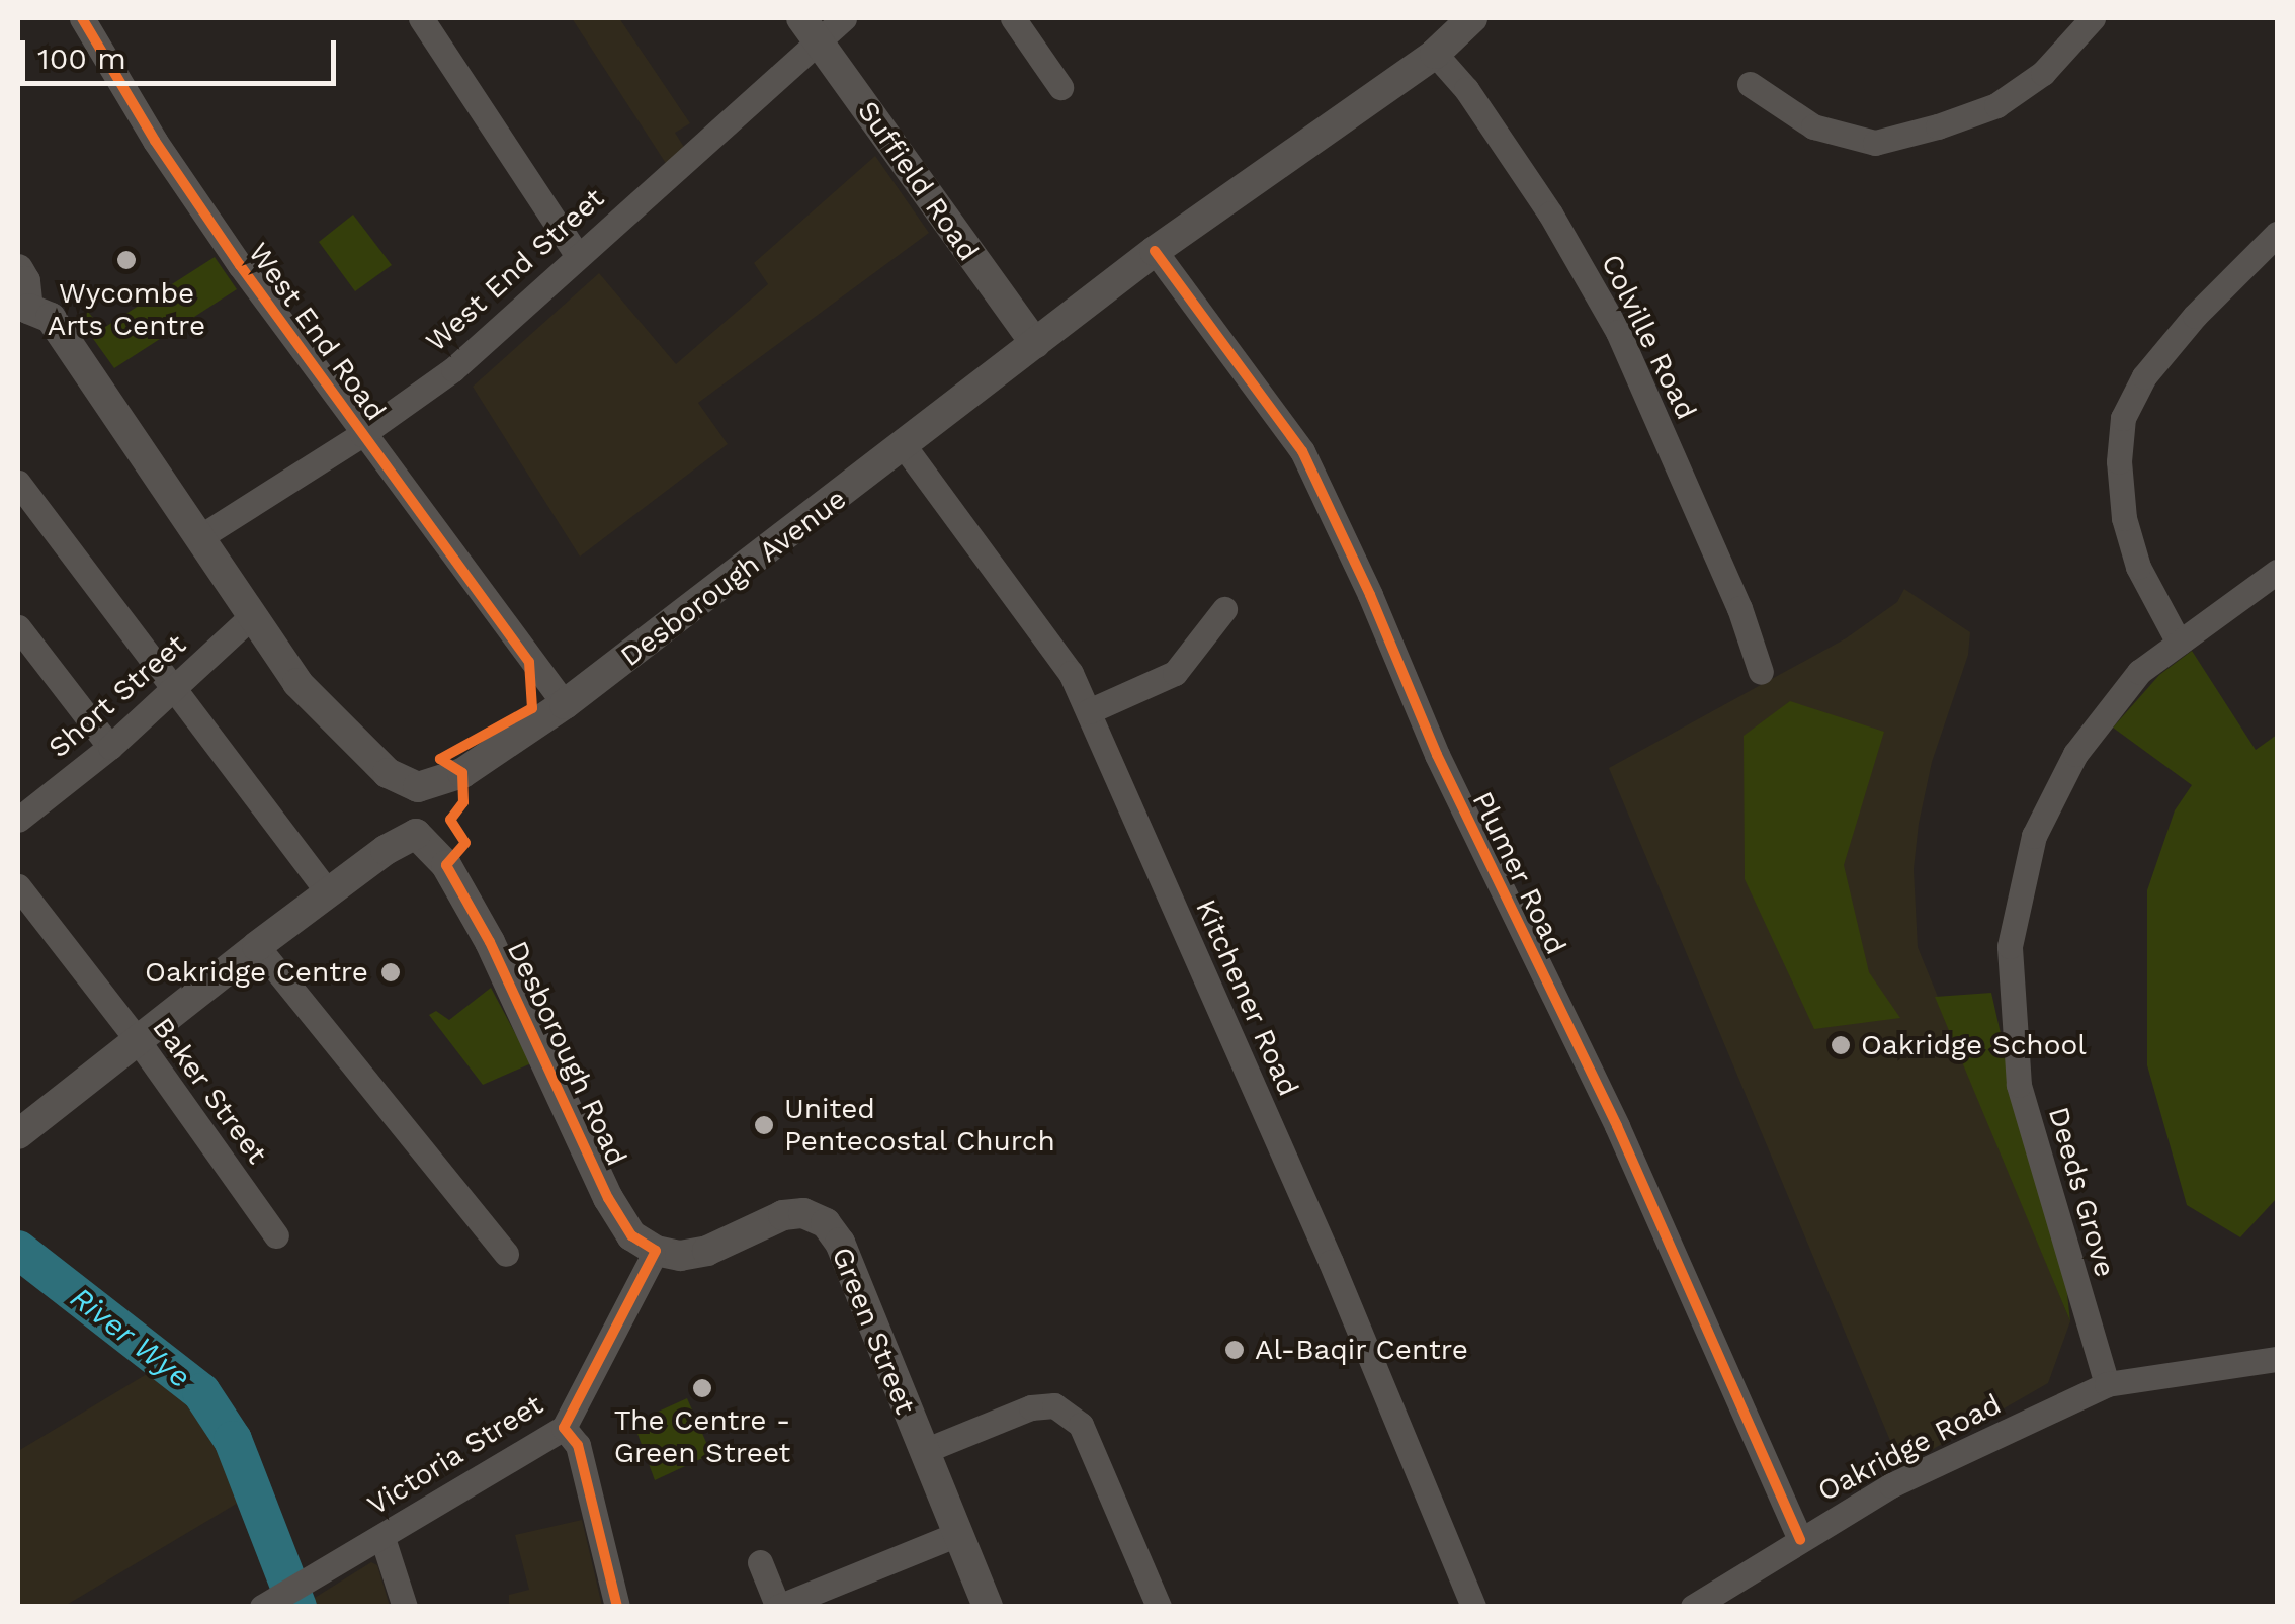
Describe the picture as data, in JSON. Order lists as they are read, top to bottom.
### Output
{
  "streets": {
    "street": [
      "Suffield Road",
      "West End Street",
      "West End Road",
      "Colville Road",
      "Desborough Avenue",
      "Short Street",
      "Plumer Road",
      "Kitchener Road",
      "Desborough Road",
      "Baker Street",
      "Deeds Grove",
      "Green Street",
      "Oakridge Road",
      "Victoria Street"
    ]
  },
  "crossings": [
    ["Suffield Road", "West End Street"],
    ["Suffield Road", "Desborough Avenue"],
    ["West End Street", "West End Road"],
    ["West End Road", "Desborough Avenue"],
    ["Colville Road", "Desborough Avenue"],
    ["Desborough Avenue", "Plumer Road"],
    ["Desborough Avenue", "Kitchener Road"],
    ["Plumer Road", "Oakridge Road"],
    ["Desborough Road", "Green Street"],
    ["Desborough Road", "Victoria Street"],
    ["Deeds Grove", "Oakridge Road"],
    ["Green Street", "Victoria Street"]
  ],
  "water": ["River Wye"],
  "places": [
    "Wycombe Arts Centre",
    "Oakridge Centre",
    "Oakridge School",
    "United Pentecostal Church",
    "Al-Baqir Centre",
    "The Centre - Green Street"
  ],
  "scale_bar": "100 m"
}
